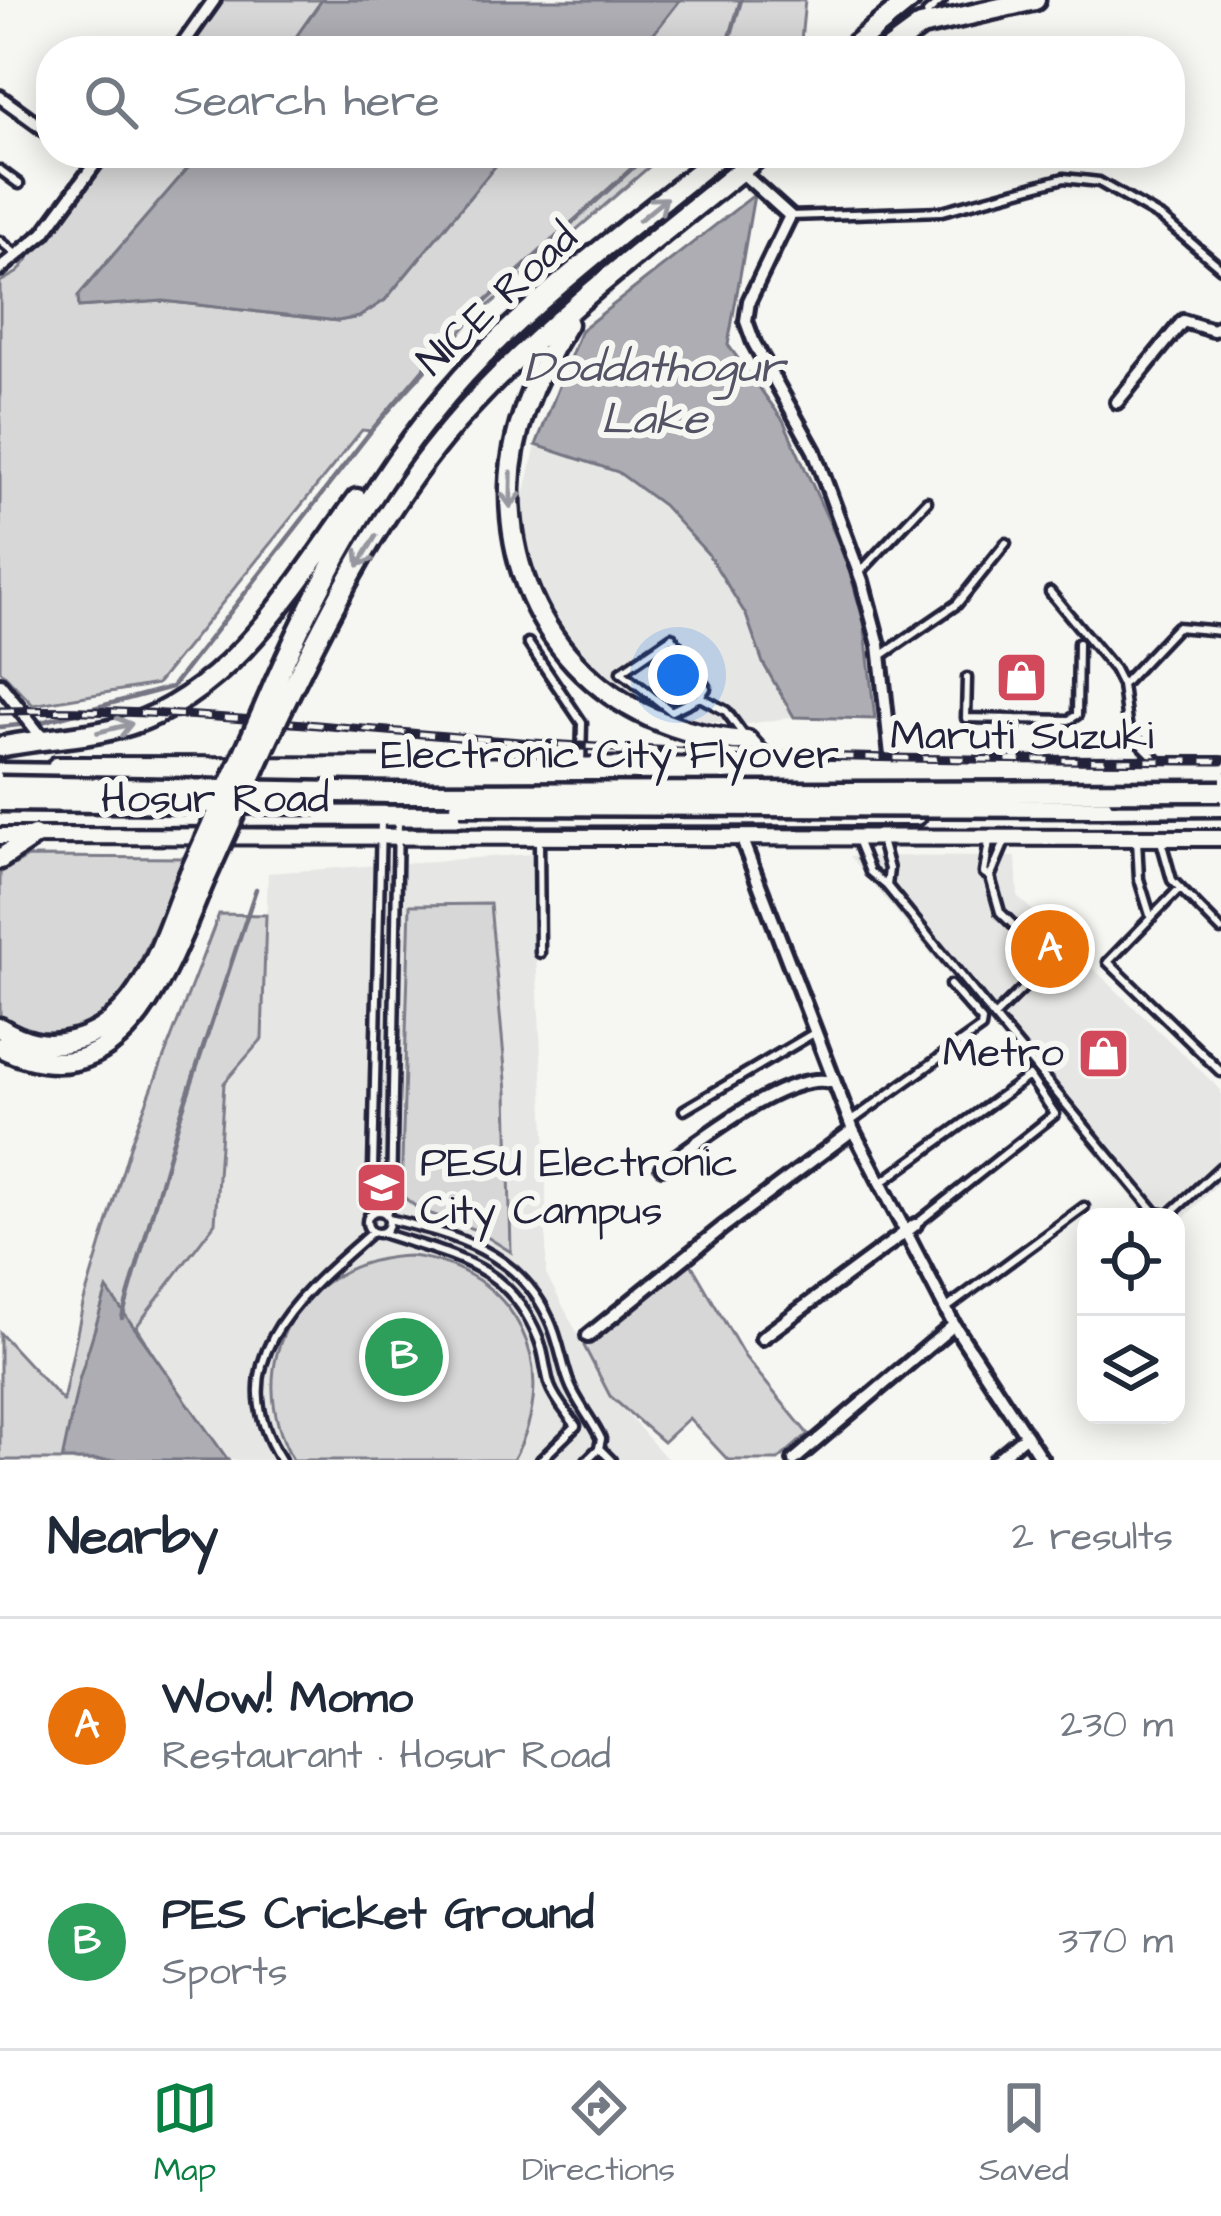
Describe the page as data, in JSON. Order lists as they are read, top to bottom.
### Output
{
  "streets": {
    "highway": ["NICE Road", "Electronic City Flyover", "Hosur Road"]
  },
  "crossings": [
    ["Electronic City Flyover", "Hosur Road"]
  ],
  "water": ["Doddathogur Lake"],
  "places": {
    "shop": ["Maruti Suzuki", "Metro"],
    "school or university": ["PESU Electronic City Campus"]
  },
  "page": {
    "search": "Search here",
    "pins": ["A", "B"],
    "heading": ["Nearby", "2 results"],
    "list": [
      {
        "mark": "A",
        "name": "Wow! Momo",
        "note": "Restaurant · Hosur Road",
        "value": "230 m"
      },
      {
        "mark": "B",
        "name": "PES Cricket Ground",
        "note": "Sports",
        "value": "370 m"
      }
    ],
    "nav": ["Map", "Directions", "Saved"]
  }
}
